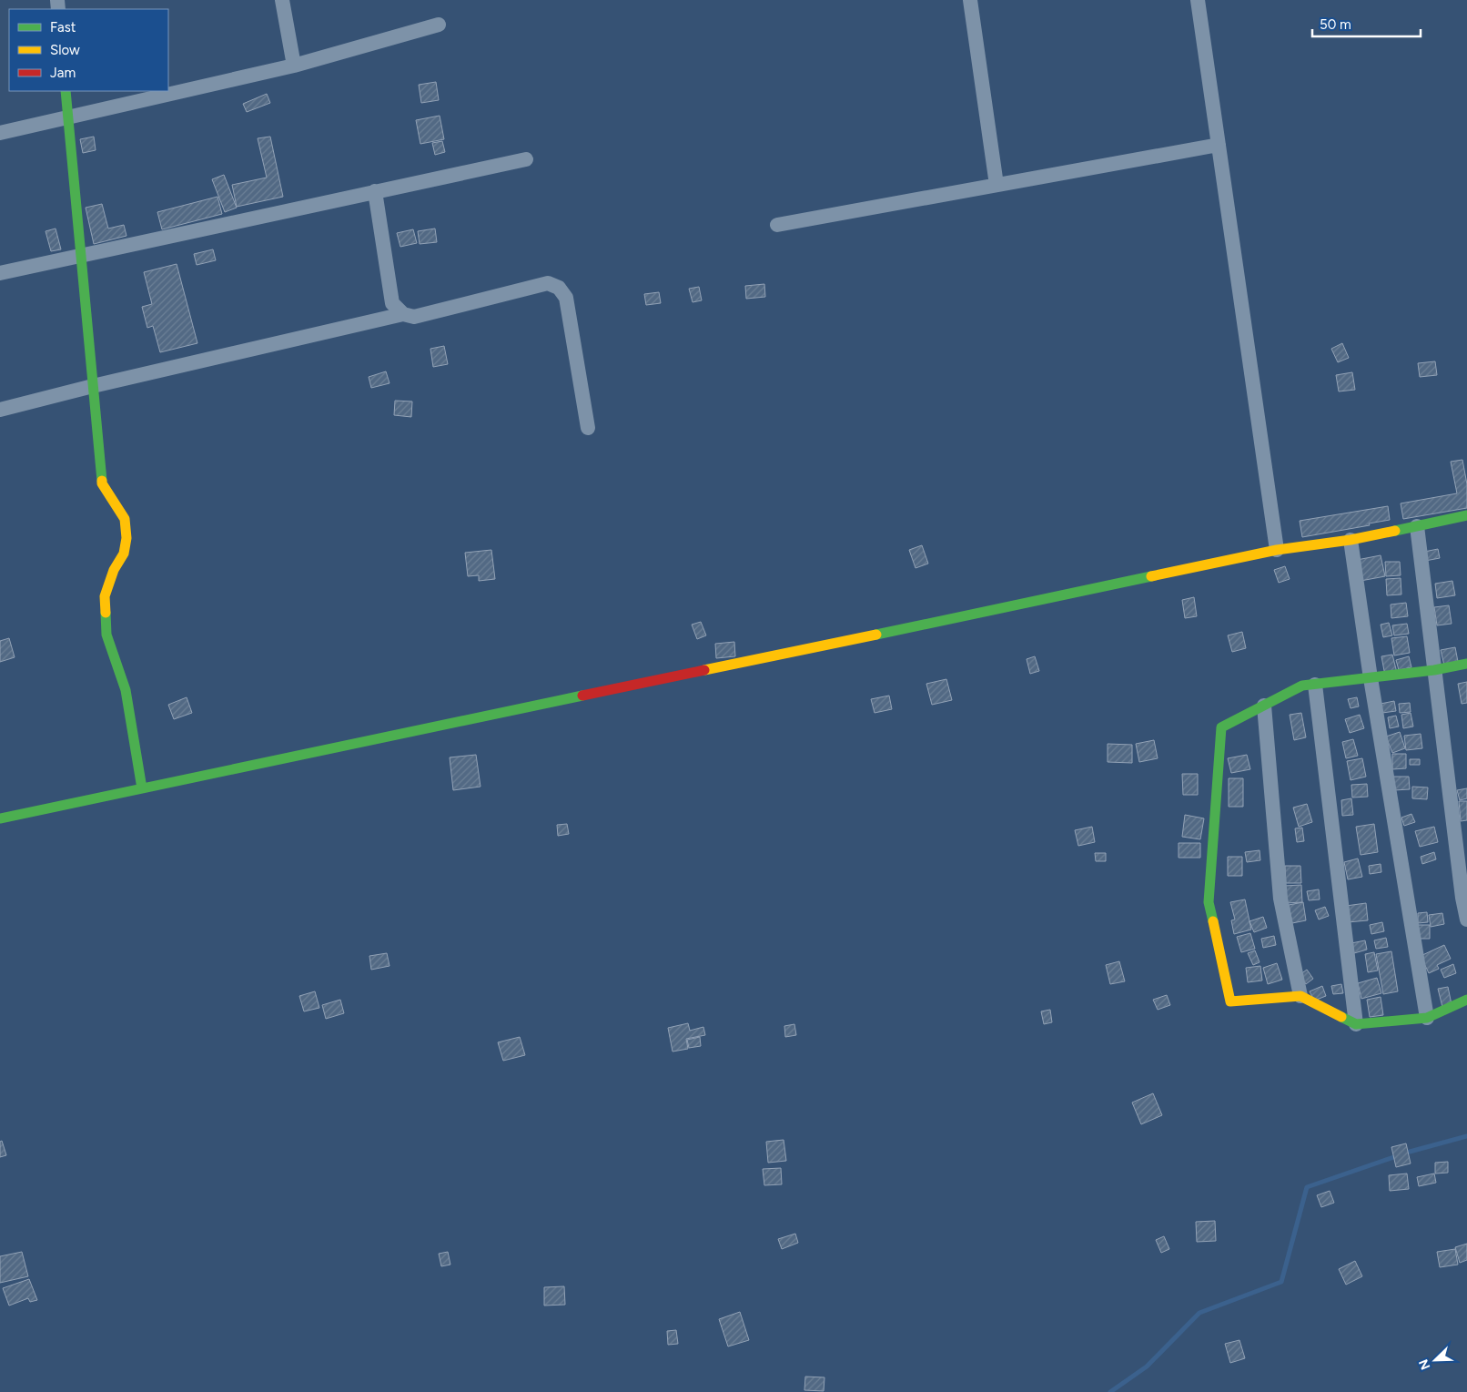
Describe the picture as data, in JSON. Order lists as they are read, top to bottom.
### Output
{
  "legend": ["Fast", "Slow", "Jam"],
  "scale_bar": "50 m",
  "north": "bottom left"
}
